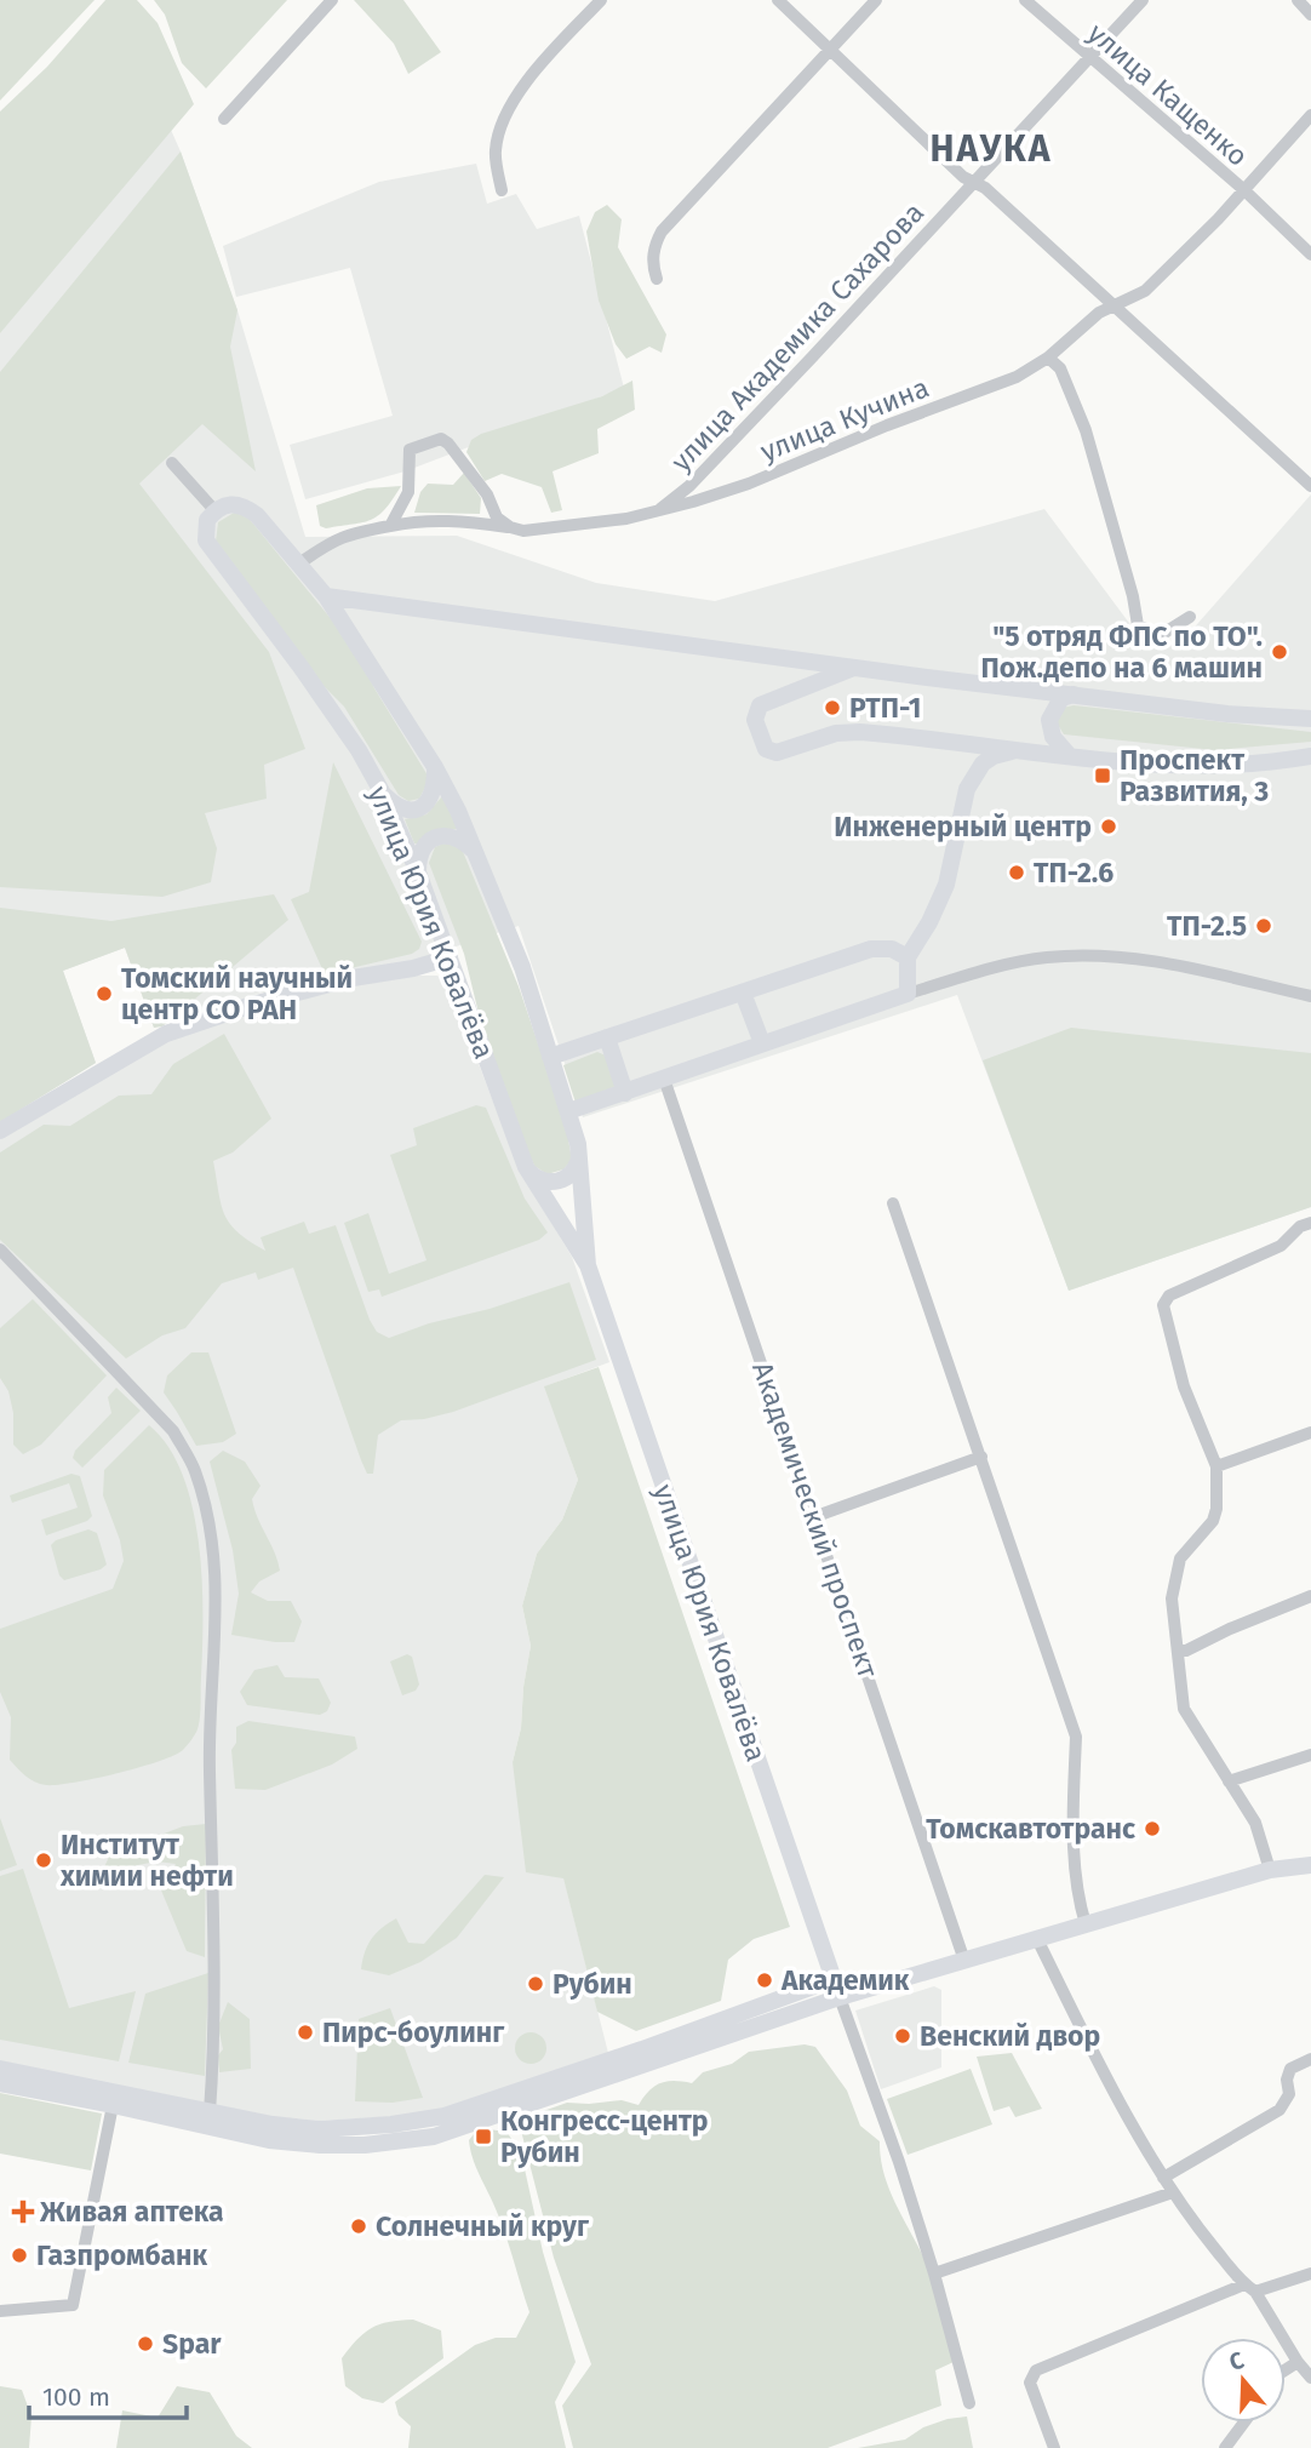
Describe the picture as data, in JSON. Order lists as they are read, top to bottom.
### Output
{
  "streets": {
    "main road": ["улица Юрия Ковалёва"],
    "street": [
      "улица Кащенко",
      "улица Академика Сахарова",
      "улица Кучина",
      "Академический проспект"
    ]
  },
  "crossings": [
    ["улица Кащенко", "улица Академика Сахарова"],
    ["улица Кащенко", "улица Кучина"],
    ["улица Академика Сахарова", "улица Кучина"],
    ["улица Кучина", "улица Юрия Ковалёва"]
  ],
  "districts": ["НАУКА"],
  "places": {
    "other": [
      "\"5 отряд ФПС по ТО\". Пож.депо на 6 машин",
      "РТП-1",
      "Инженерный центр",
      "ТП-2.6",
      "ТП-2.5",
      "Томский научный центр СО РАН",
      "Томскавтотранс",
      "Институт химии нефти",
      "Академик",
      "Рубин",
      "Пирс-боулинг",
      "Венский двор",
      "Солнечный круг",
      "Газпромбанк",
      "Spar"
    ],
    "transit": ["Проспект Развития, 3", "Конгресс-центр Рубин"],
    "health": ["Живая аптека"]
  },
  "scale_bar": "100 m",
  "north": "top"
}
